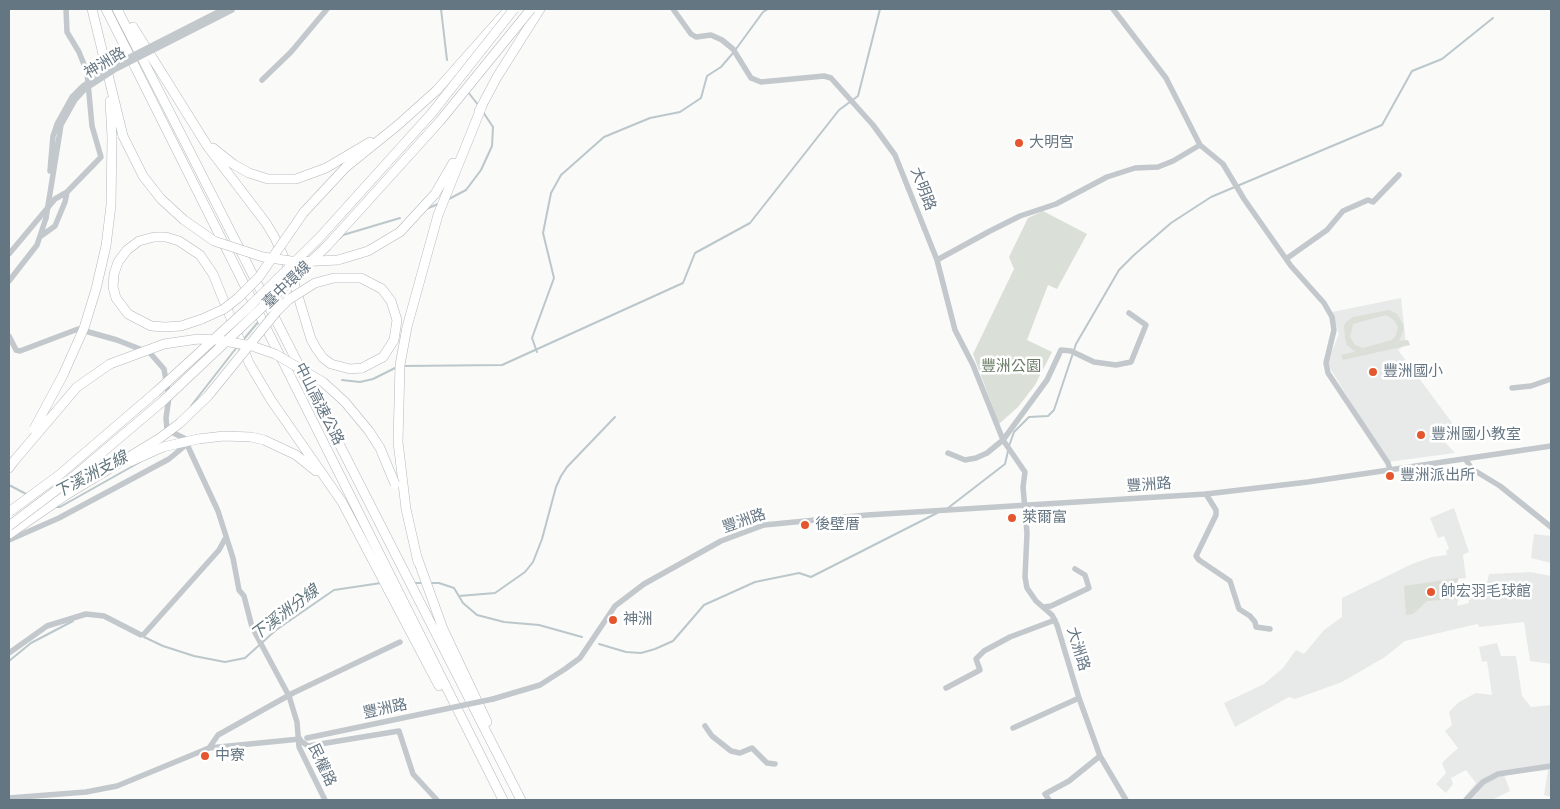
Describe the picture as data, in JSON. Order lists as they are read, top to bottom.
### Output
{
  "streets": {
    "highway": ["臺中環線", "中山高速公路"],
    "street": [
      "神洲路",
      "大明路",
      "豐洲路",
      "大洲路",
      "民權路"
    ]
  },
  "crossings": [
    ["大明路", "豐洲路"],
    ["大明路", "大洲路"],
    ["豐洲路", "大洲路"],
    ["豐洲路", "民權路"]
  ],
  "water": ["下溪洲支線", "下溪洲分線"],
  "parks": ["豐洲公園"],
  "places": [
    "大明宮",
    "豐洲國小",
    "豐洲國小教室",
    "豐洲派出所",
    "萊爾富",
    "後壁厝",
    "帥宏羽毛球館",
    "神洲",
    "中寮"
  ]
}
